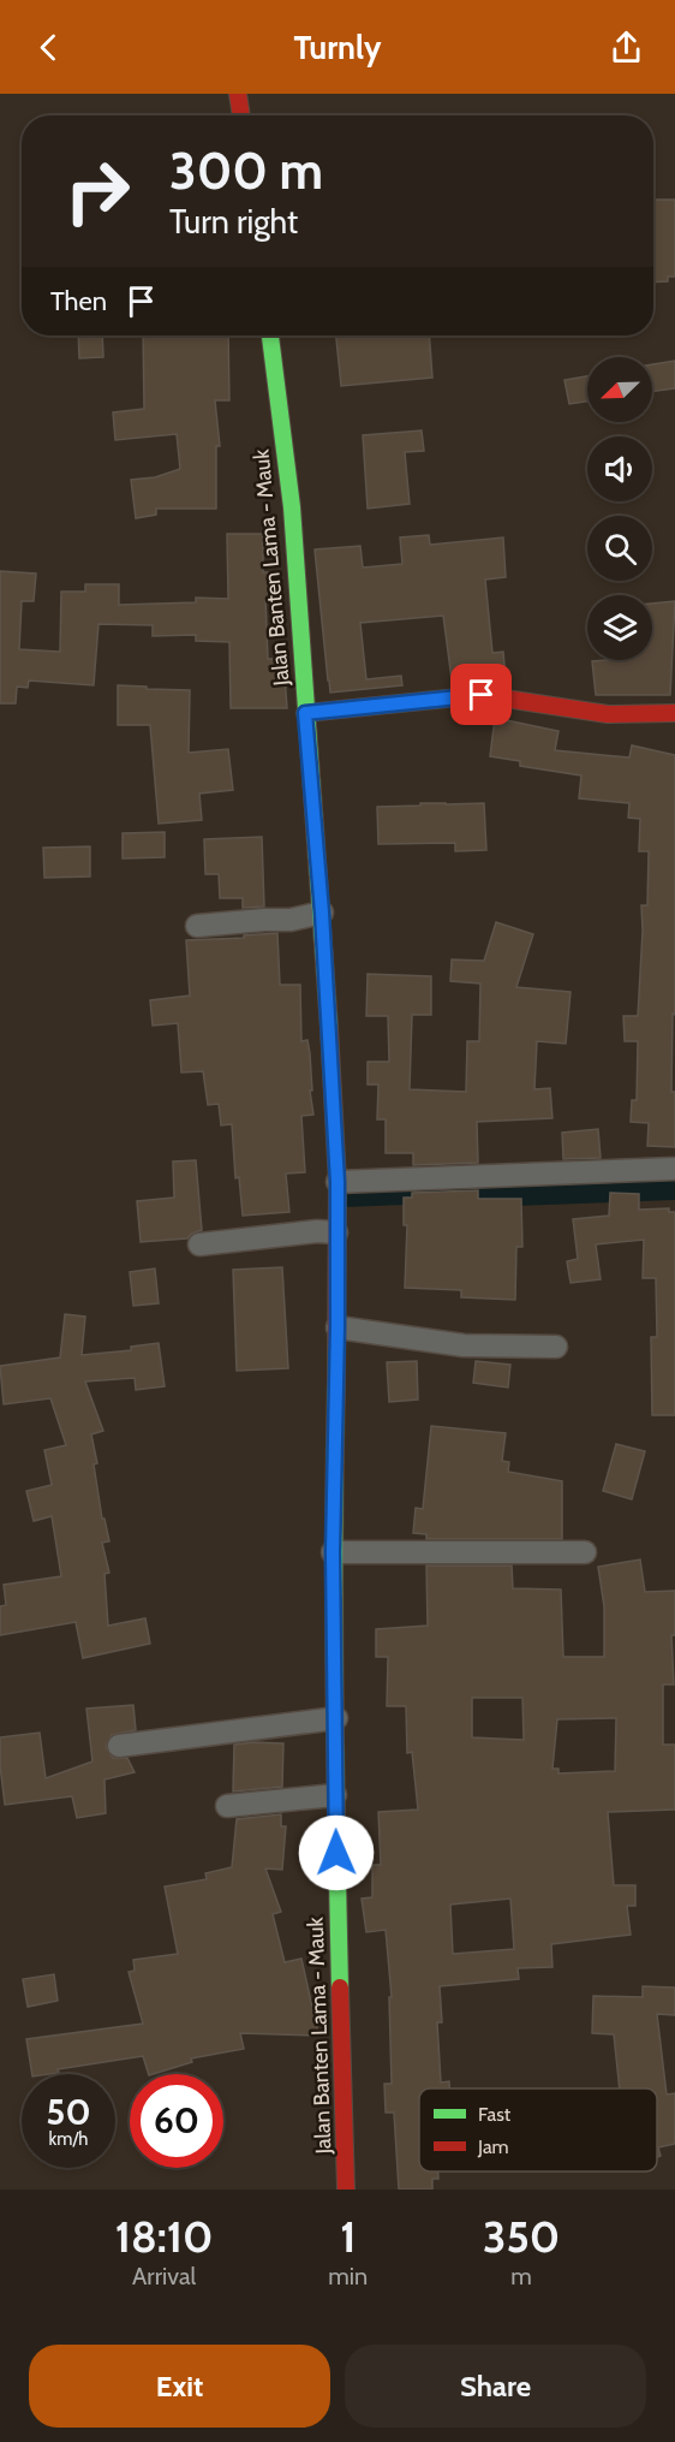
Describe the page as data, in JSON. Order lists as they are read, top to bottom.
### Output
{
  "streets": {
    "main road": ["Jalan Banten Lama - Mauk"]
  },
  "legend": ["Fast", "Jam"],
  "north": "bottom left",
  "page": {
    "header": "Turnly",
    "turn": ["300 m", "Turn right"],
    "then": "Then",
    "speed": "50 km/h",
    "limit": "60",
    "eta": [
      "18:10",
      "Arrival",
      "1",
      "min",
      "350",
      "m"
    ],
    "buttons": ["Exit", "Share"]
  }
}
